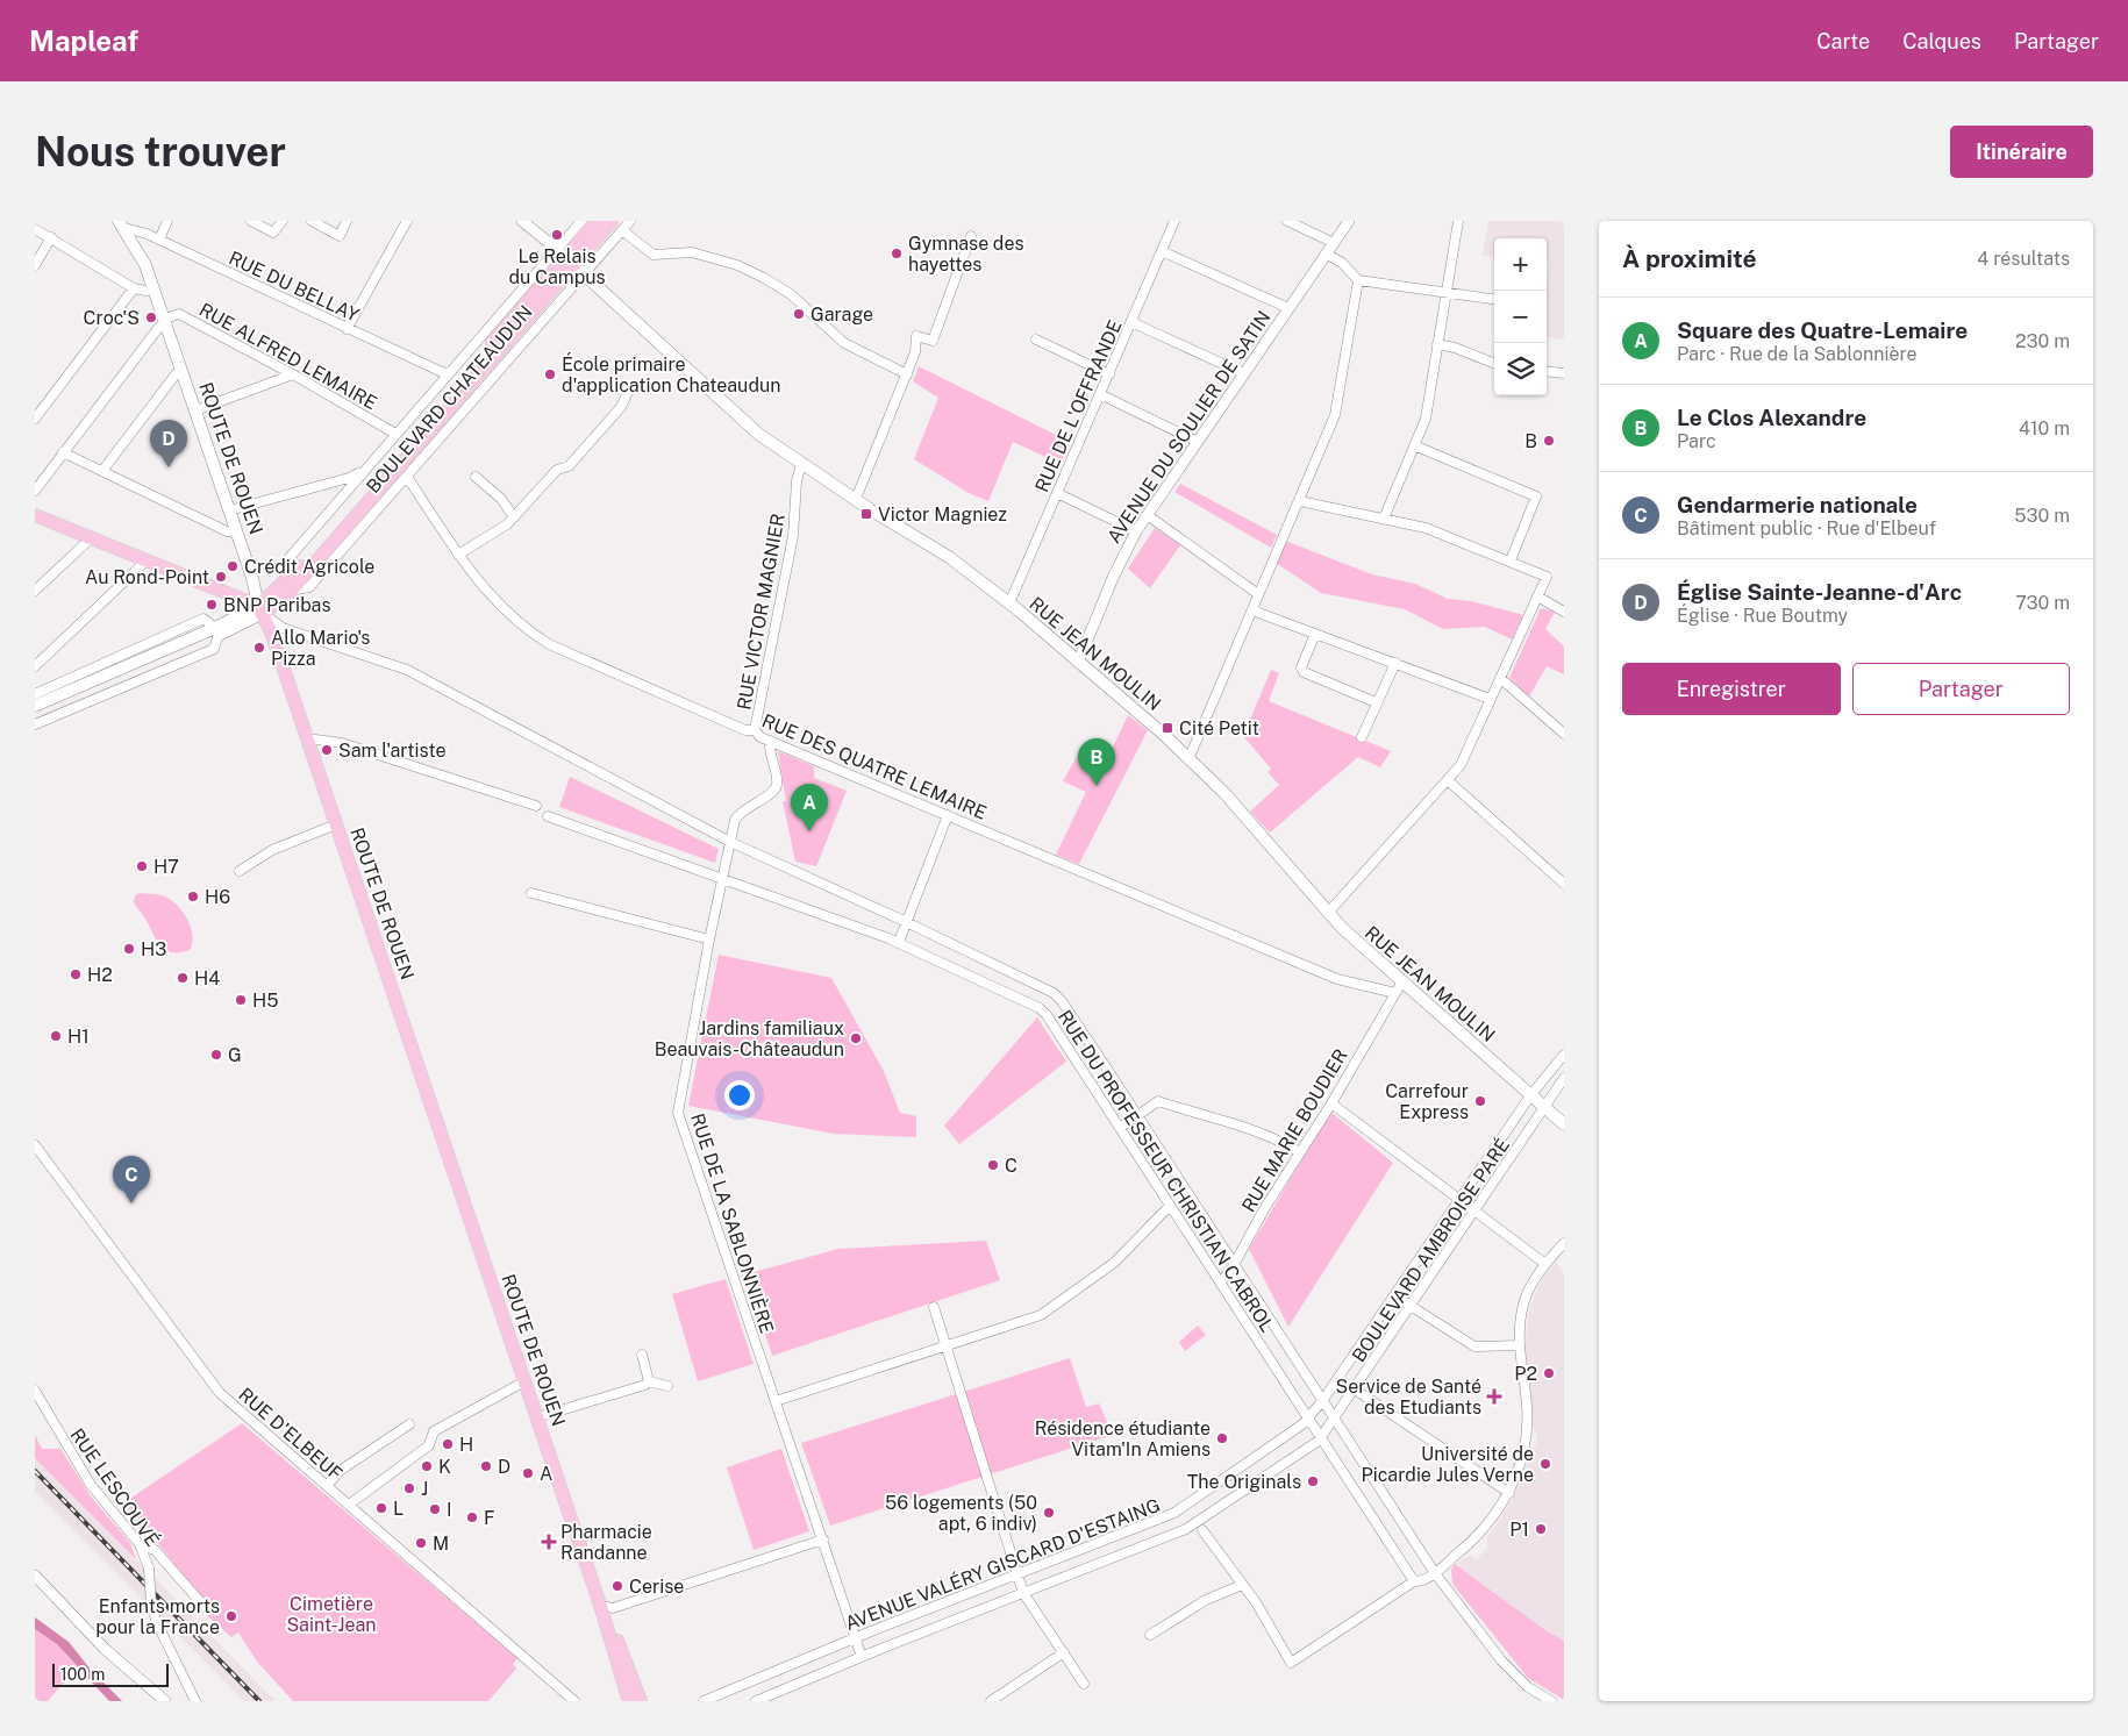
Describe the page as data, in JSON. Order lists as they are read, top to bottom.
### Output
{
  "streets": {
    "main road": ["BOULEVARD CHATEAUDUN", "ROUTE DE ROUEN", "RUE JEAN MOULIN"],
    "street": [
      "RUE DU BELLAY",
      "RUE ALFRED LEMAIRE",
      "RUE DE L'OFFRANDE",
      "AVENUE DU SOULIER DE SATIN",
      "RUE VICTOR MAGNIER",
      "RUE DES QUATRE LEMAIRE",
      "RUE MARIE BOUDIER",
      "RUE DU PROFESSEUR CHRISTIAN CABROL",
      "RUE DE LA SABLONNIÈRE",
      "BOULEVARD AMBROISE PARÉ",
      "RUE D'ELBEUF",
      "RUE LESCOUVÉ",
      "AVENUE VALÉRY GISCARD D'ESTAING"
    ]
  },
  "crossings": [
    ["RUE DU BELLAY", "BOULEVARD CHATEAUDUN"],
    ["RUE DU BELLAY", "ROUTE DE ROUEN"],
    ["RUE ALFRED LEMAIRE", "BOULEVARD CHATEAUDUN"],
    ["RUE ALFRED LEMAIRE", "ROUTE DE ROUEN"],
    ["BOULEVARD CHATEAUDUN", "ROUTE DE ROUEN"],
    ["BOULEVARD CHATEAUDUN", "RUE JEAN MOULIN"],
    ["BOULEVARD CHATEAUDUN", "RUE DES QUATRE LEMAIRE"],
    ["RUE DE L'OFFRANDE", "RUE JEAN MOULIN"],
    ["AVENUE DU SOULIER DE SATIN", "RUE JEAN MOULIN"],
    ["RUE VICTOR MAGNIER", "RUE JEAN MOULIN"],
    ["RUE VICTOR MAGNIER", "RUE DES QUATRE LEMAIRE"],
    ["RUE JEAN MOULIN", "RUE MARIE BOUDIER"],
    ["RUE JEAN MOULIN", "BOULEVARD AMBROISE PARÉ"],
    ["RUE DES QUATRE LEMAIRE", "RUE MARIE BOUDIER"],
    ["RUE DES QUATRE LEMAIRE", "RUE DE LA SABLONNIÈRE"],
    ["RUE MARIE BOUDIER", "RUE DU PROFESSEUR CHRISTIAN CABROL"],
    ["RUE DU PROFESSEUR CHRISTIAN CABROL", "RUE DE LA SABLONNIÈRE"],
    ["RUE DU PROFESSEUR CHRISTIAN CABROL", "BOULEVARD AMBROISE PARÉ"],
    ["RUE DU PROFESSEUR CHRISTIAN CABROL", "AVENUE VALÉRY GISCARD D'ESTAING"],
    ["RUE DE LA SABLONNIÈRE", "AVENUE VALÉRY GISCARD D'ESTAING"],
    ["BOULEVARD AMBROISE PARÉ", "AVENUE VALÉRY GISCARD D'ESTAING"]
  ],
  "parks": ["Cimetière Saint-Jean"],
  "places": {
    "other": [
      "Le Relais du Campus",
      "Gymnase des hayettes",
      "Garage",
      "Croc'S",
      "École primaire d'application Chateaudun",
      "B",
      "Crédit Agricole",
      "Au Rond-Point",
      "BNP Paribas",
      "Allo Mario's Pizza",
      "Sam l'artiste",
      "H7",
      "H6",
      "H3",
      "H2",
      "H4",
      "H5",
      "H1",
      "Jardins familiaux Beauvais-Châteaudun",
      "G",
      "Carrefour Express",
      "C",
      "P2",
      "Résidence étudiante Vitam'In Amiens",
      "H",
      "Université de Picardie Jules Verne",
      "K",
      "D",
      "A",
      "The Originals",
      "J",
      "L",
      "I",
      "56 logements (50 apt, 6 indiv)",
      "F",
      "P1",
      "M",
      "Cerise",
      "Enfants morts pour la France"
    ],
    "transit": ["Victor Magniez", "Cité Petit"],
    "health": ["Service de Santé des Etudiants", "Pharmacie Randanne"]
  },
  "scale_bar": "100 m",
  "page": {
    "header": "Mapleaf",
    "nav": ["Carte", "Calques", "Partager"],
    "buttons": [
      "Itinéraire",
      ["Enregistrer", "Partager"]
    ],
    "title": "Nous trouver",
    "heading": ["À proximité", "4 résultats"],
    "map_buttons": ["+", "−"],
    "list": [
      {
        "mark": "A",
        "name": "Square des Quatre-Lemaire",
        "note": "Parc · Rue de la Sablonnière",
        "value": "230 m"
      },
      {
        "mark": "B",
        "name": "Le Clos Alexandre",
        "note": "Parc",
        "value": "410 m"
      },
      {
        "mark": "C",
        "name": "Gendarmerie nationale",
        "note": "Bâtiment public · Rue d'Elbeuf",
        "value": "530 m"
      },
      {
        "mark": "D",
        "name": "Église Sainte-Jeanne-d'Arc",
        "note": "Église · Rue Boutmy",
        "value": "730 m"
      }
    ],
    "pins": [
      "D",
      "B",
      "A",
      "C"
    ],
    "scale": "100 m"
  }
}
